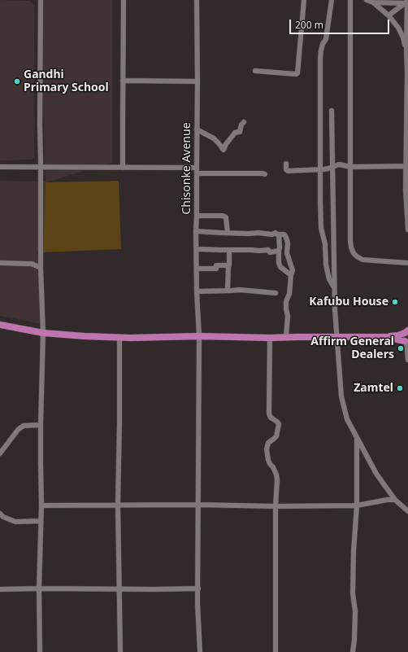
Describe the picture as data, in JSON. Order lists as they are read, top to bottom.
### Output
{
  "streets": {
    "street": ["Chisonke Avenue"]
  },
  "places": [
    "Gandhi Primary School",
    "Kafubu House",
    "Affirm General Dealers",
    "Zamtel"
  ],
  "scale_bar": "200 m"
}
